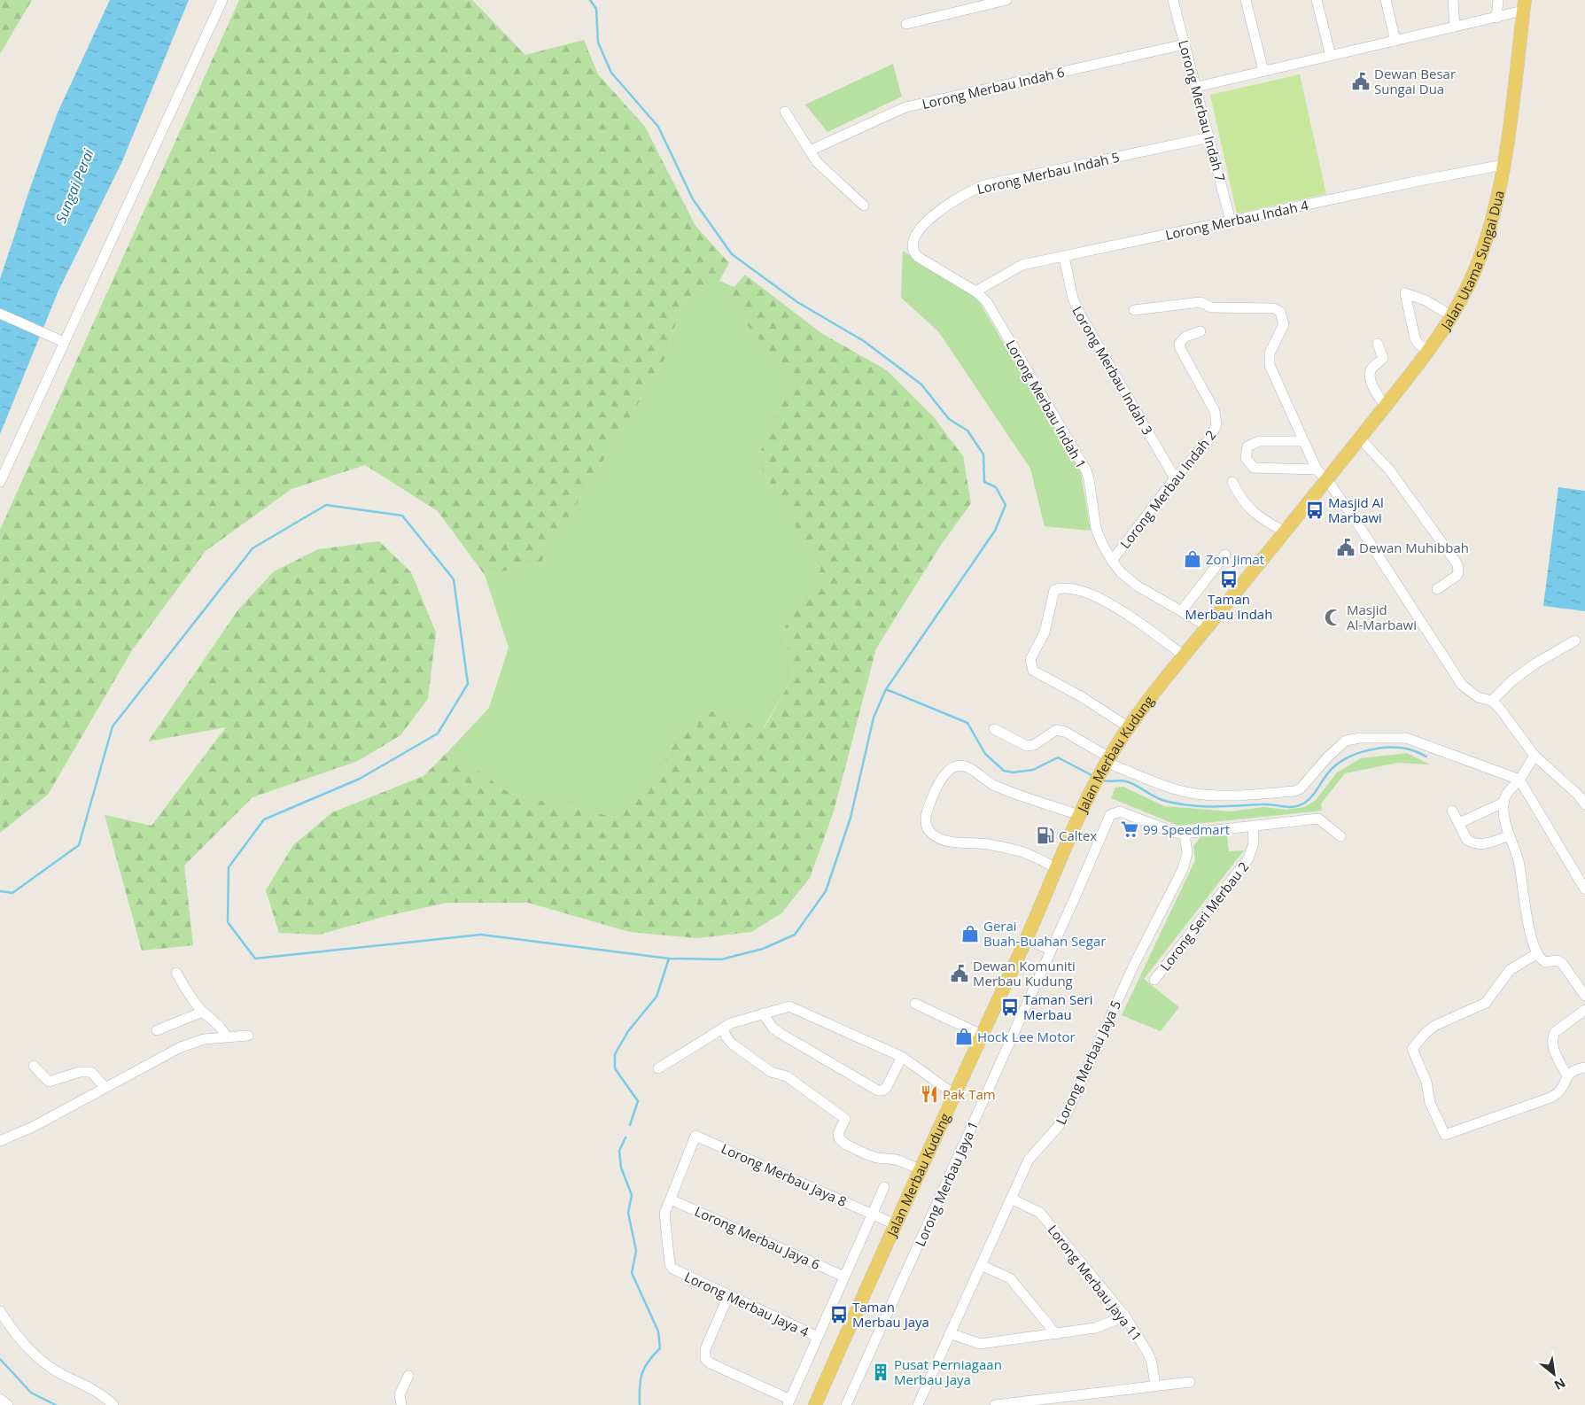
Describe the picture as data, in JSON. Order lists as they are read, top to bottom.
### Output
{
  "streets": {
    "main road": ["Jalan Utama Sungai Dua", "Jalan Merbau Kudung"],
    "street": [
      "Lorong Merbau Indah 6",
      "Lorong Merbau Indah 7",
      "Lorong Merbau Indah 5",
      "Lorong Merbau Indah 4",
      "Lorong Merbau Indah 3",
      "Lorong Merbau Indah 1",
      "Lorong Merbau Indah 2",
      "Lorong Seri Merbau 2",
      "Lorong Merbau Jaya 5",
      "Lorong Merbau Jaya 8",
      "Lorong Merbau Jaya 1",
      "Lorong Merbau Jaya 6",
      "Lorong Merbau Jaya 11",
      "Lorong Merbau Jaya 4"
    ]
  },
  "crossings": [
    ["Lorong Merbau Indah 6", "Lorong Merbau Indah 7"],
    ["Lorong Merbau Indah 7", "Lorong Merbau Indah 5"],
    ["Lorong Merbau Indah 7", "Lorong Merbau Indah 4"],
    ["Lorong Merbau Indah 5", "Lorong Merbau Indah 1"],
    ["Lorong Merbau Indah 4", "Jalan Utama Sungai Dua"],
    ["Lorong Merbau Indah 4", "Lorong Merbau Indah 3"],
    ["Lorong Merbau Indah 4", "Lorong Merbau Indah 1"],
    ["Jalan Utama Sungai Dua", "Jalan Merbau Kudung"],
    ["Lorong Merbau Indah 3", "Lorong Merbau Indah 2"],
    ["Lorong Merbau Indah 1", "Lorong Merbau Indah 2"],
    ["Lorong Merbau Indah 1", "Jalan Merbau Kudung"],
    ["Jalan Merbau Kudung", "Lorong Merbau Jaya 8"],
    ["Lorong Merbau Jaya 5", "Lorong Merbau Jaya 1"],
    ["Lorong Merbau Jaya 5", "Lorong Merbau Jaya 11"],
    ["Lorong Merbau Jaya 8", "Lorong Merbau Jaya 6"],
    ["Lorong Merbau Jaya 8", "Lorong Merbau Jaya 4"],
    ["Lorong Merbau Jaya 6", "Lorong Merbau Jaya 4"]
  ],
  "water": ["Sungai Perai"],
  "places": {
    "public building": ["Dewan Besar Sungai Dua", "Dewan Muhibbah", "Dewan Komuniti Merbau Kudung"],
    "bus stop": [
      "Masjid Al Marbawi",
      "Taman Merbau Indah",
      "Taman Seri Merbau",
      "Taman Merbau Jaya"
    ],
    "shop": ["Zon Jimat", "Gerai Buah-Buahan Segar", "Hock Lee Motor"],
    "mosque": ["Masjid Al-Marbawi"],
    "supermarket": ["99 Speedmart"],
    "fuel station": ["Caltex"],
    "restaurant": ["Pak Tam"],
    "building": ["Pusat Perniagaan Merbau Jaya"]
  },
  "north": "bottom right"
}
